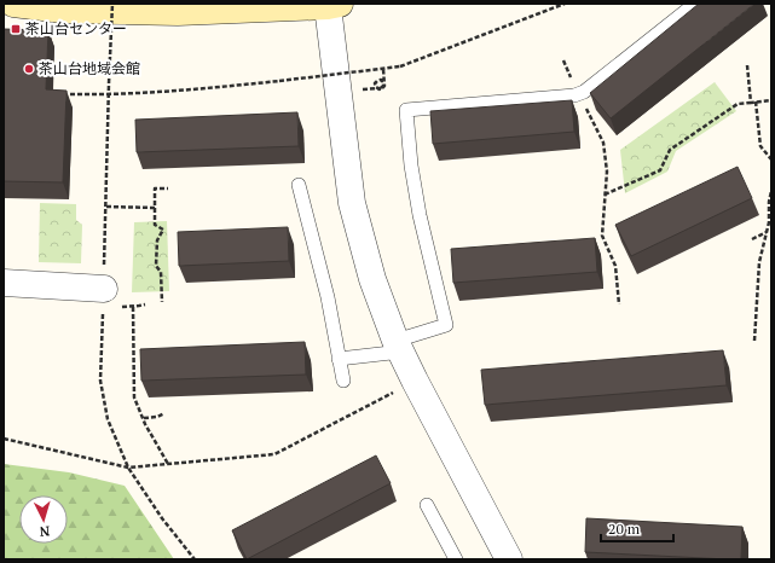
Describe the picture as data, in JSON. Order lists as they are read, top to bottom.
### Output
{
  "places": {
    "transit": ["茶山台センター"],
    "other": ["茶山台地域会館"]
  },
  "scale_bar": "20 m",
  "north": "bottom"
}
